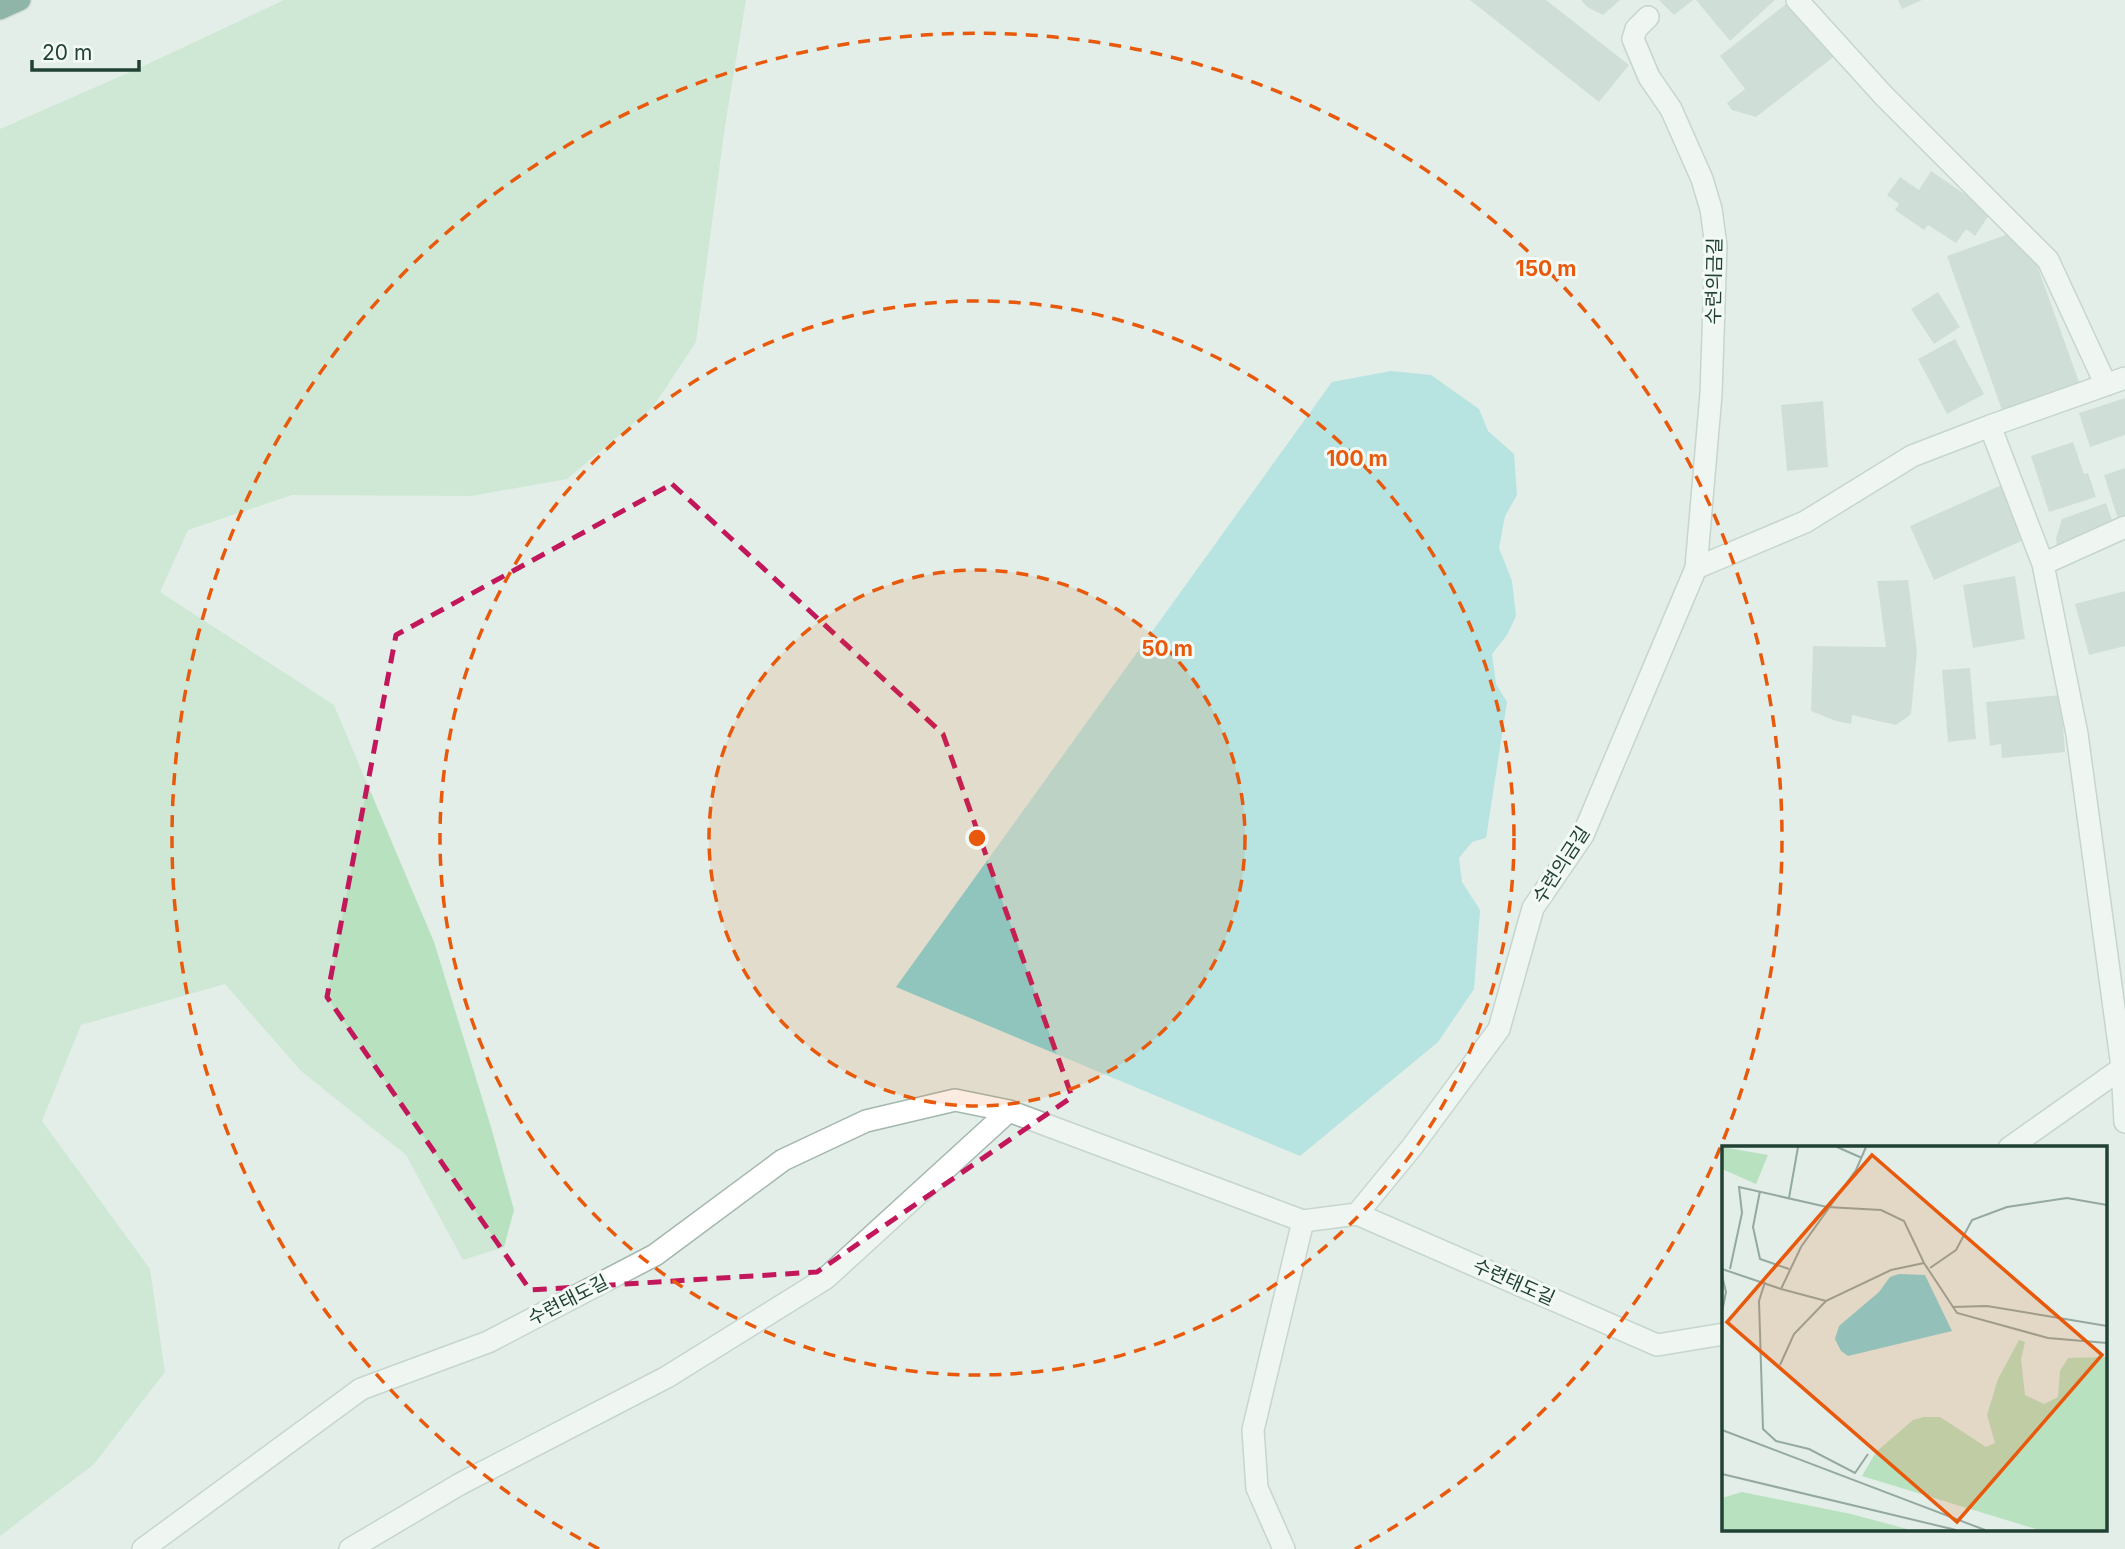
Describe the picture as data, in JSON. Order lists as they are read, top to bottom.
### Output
{
  "streets": {
    "street": ["수련의금길", "수련태도길"]
  },
  "crossings": [
    ["수련의금길", "수련태도길"]
  ],
  "scale_bar": "20 m",
  "rings": ["150 m", "100 m", "50 m"]
}
